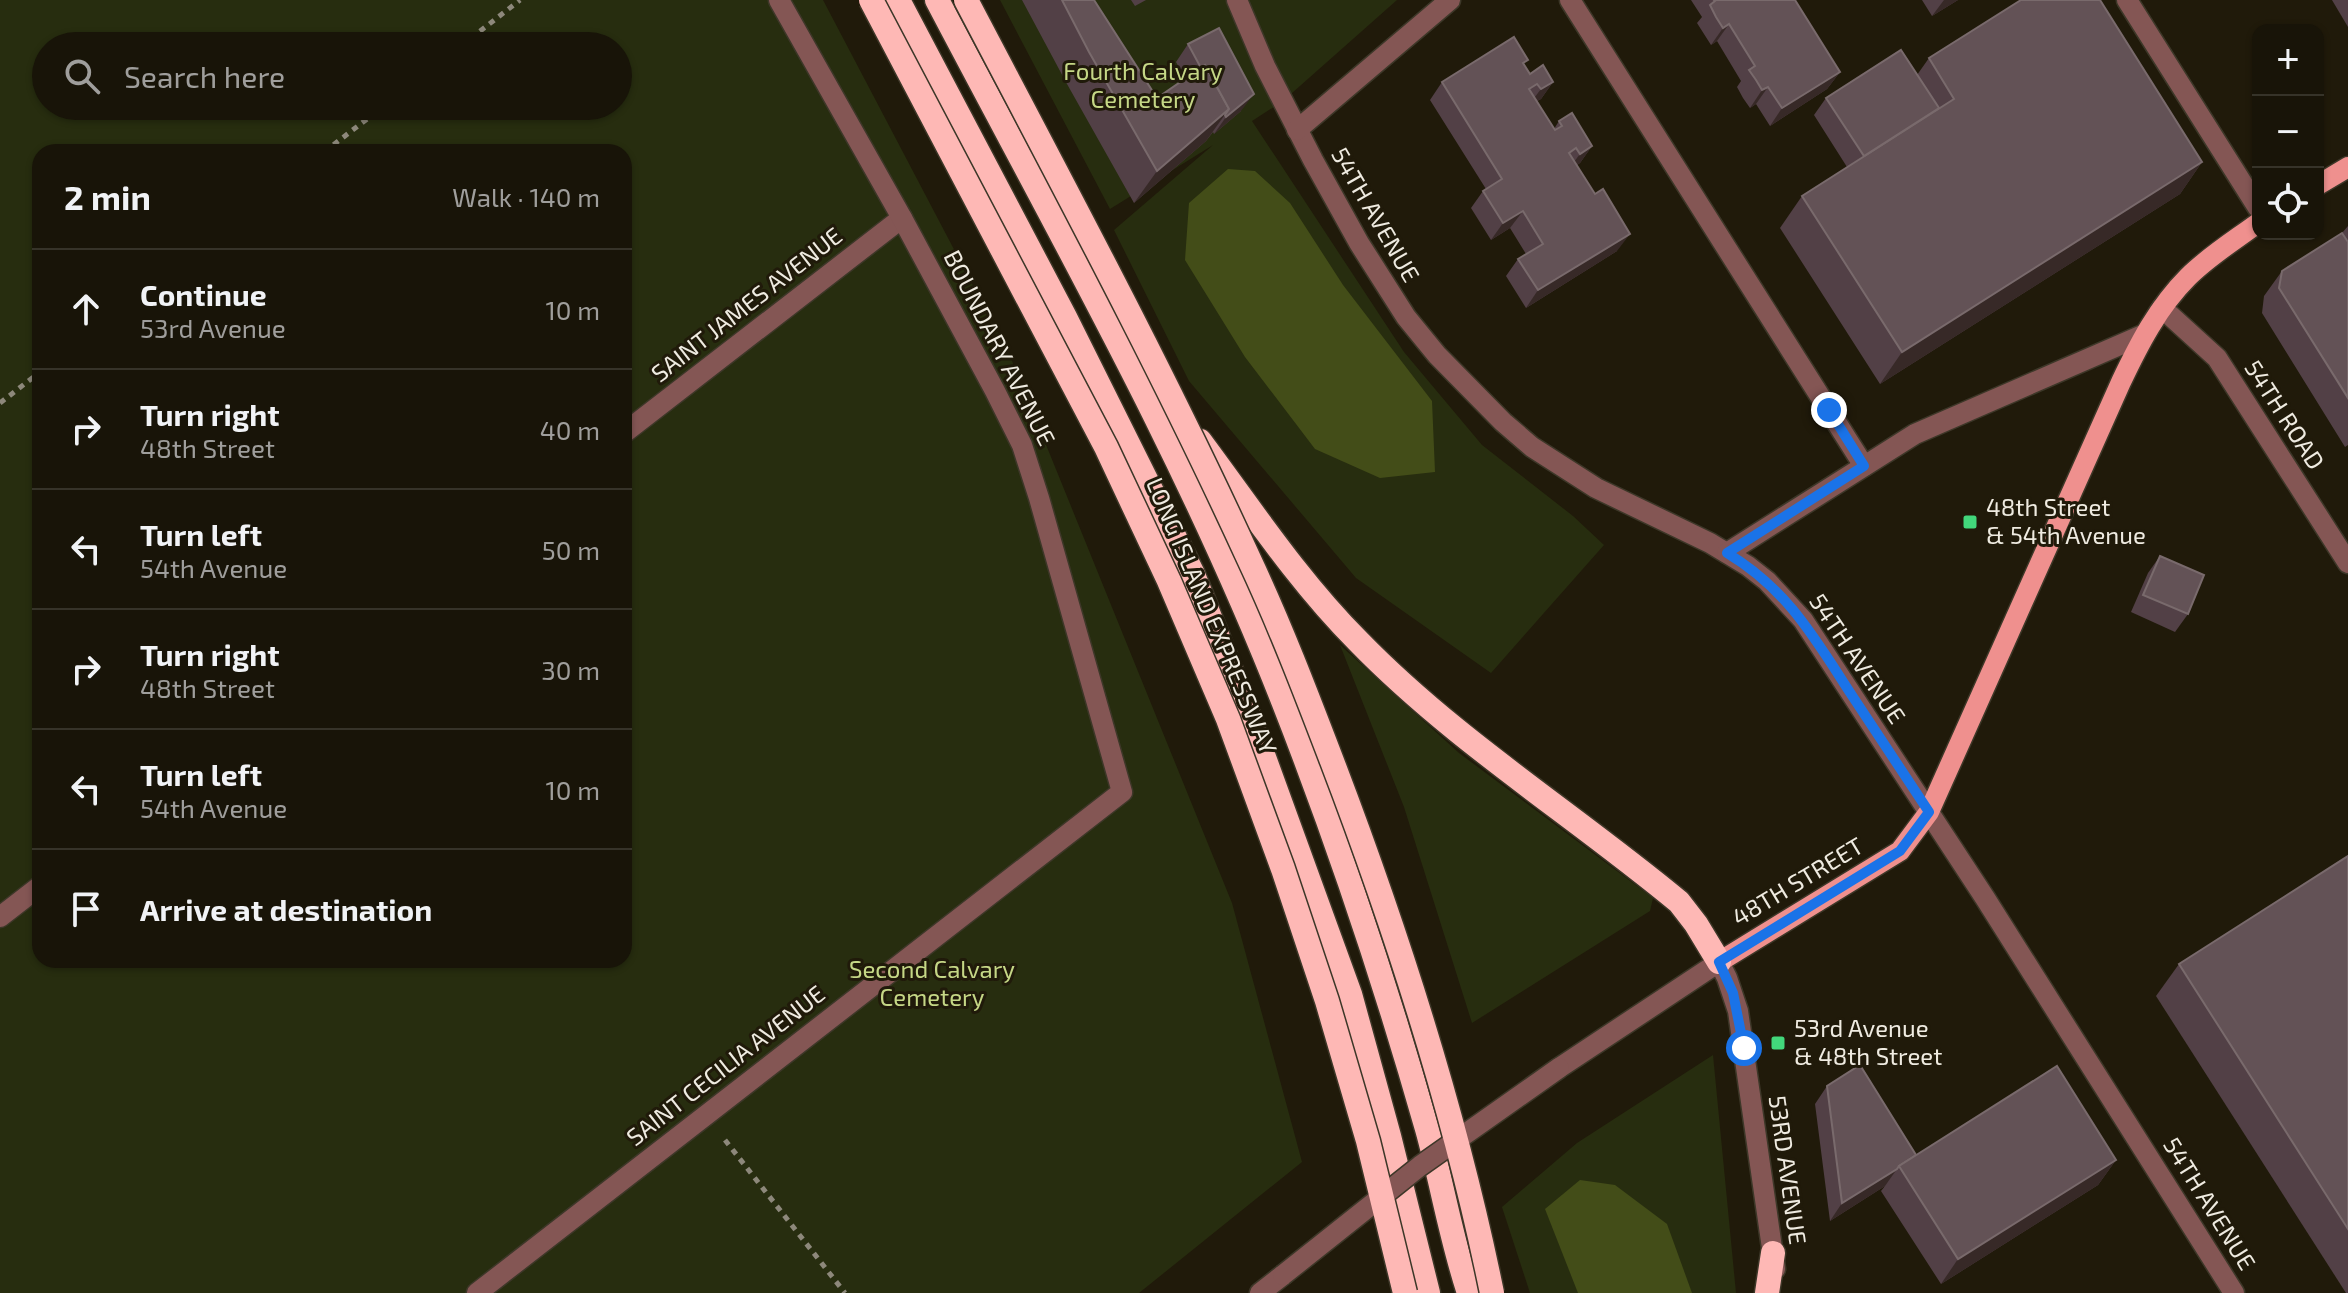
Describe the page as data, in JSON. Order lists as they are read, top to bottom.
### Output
{
  "streets": {
    "highway": ["LONG ISLAND EXPRESSWAY"],
    "main road": ["48TH STREET"],
    "street": [
      "54TH AVENUE",
      "SAINT JAMES AVENUE",
      "BOUNDARY AVENUE",
      "54TH ROAD",
      "SAINT CECILIA AVENUE",
      "53RD AVENUE"
    ]
  },
  "crossings": [
    ["54TH AVENUE", "48TH STREET"],
    ["SAINT JAMES AVENUE", "BOUNDARY AVENUE"],
    ["BOUNDARY AVENUE", "SAINT CECILIA AVENUE"],
    ["54TH ROAD", "48TH STREET"],
    ["48TH STREET", "53RD AVENUE"]
  ],
  "parks": ["Fourth Calvary Cemetery", "Second Calvary Cemetery"],
  "places": {
    "transit": ["48th Street & 54th Avenue", "53rd Avenue & 48th Street"]
  },
  "page": {
    "map_buttons": ["+", "−"],
    "search": "Search here",
    "heading": ["2 min", "Walk · 140 m"],
    "list": [
      ["Continue", "53rd Avenue", "10 m"],
      ["Turn right", "48th Street", "40 m"],
      ["Turn left", "54th Avenue", "50 m"],
      ["Turn right", "48th Street", "30 m"],
      ["Turn left", "54th Avenue", "10 m"],
      "Arrive at destination"
    ]
  }
}
